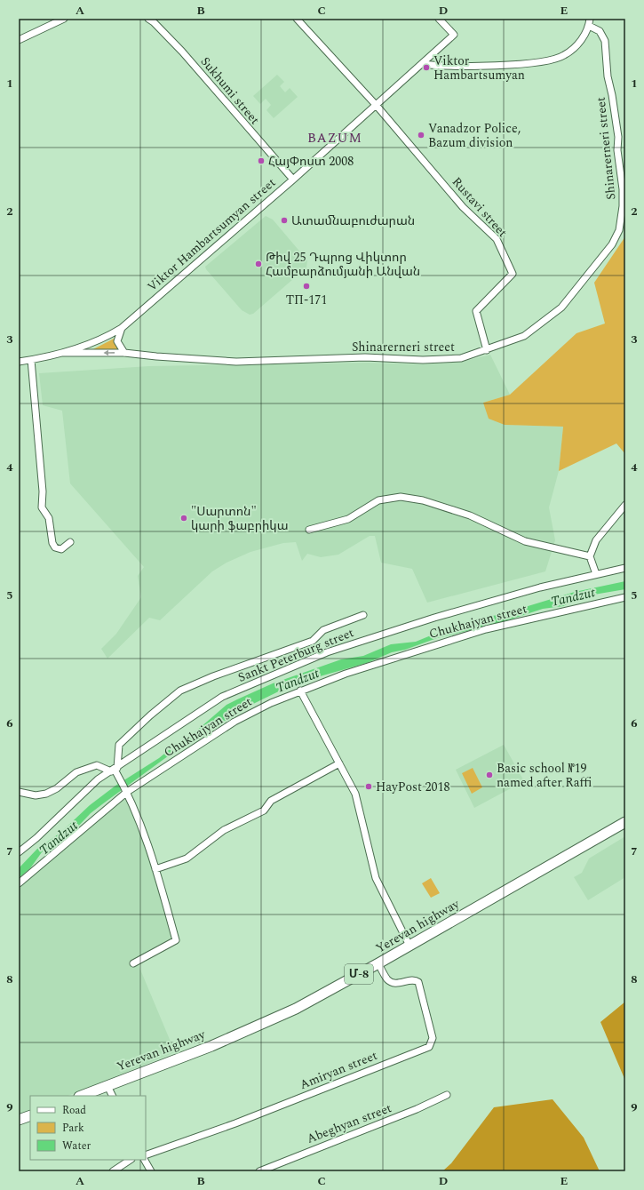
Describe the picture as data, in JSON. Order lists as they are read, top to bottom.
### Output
{
  "streets": {
    "highway": ["Yerevan highway", "Մ-8"],
    "street": [
      "Sukhumi street",
      "Shinarerneri street",
      "Rustavi street",
      "Viktor Hambartsumyan street",
      "Chukhajyan street",
      "Sankt Peterburg street",
      "Amiryan street",
      "Abeghyan street"
    ]
  },
  "crossings": [
    ["Sukhumi street", "Viktor Hambartsumyan street"],
    ["Shinarerneri street", "Rustavi street"],
    ["Shinarerneri street", "Viktor Hambartsumyan street"],
    ["Rustavi street", "Viktor Hambartsumyan street"],
    ["Yerevan highway", "Amiryan street"]
  ],
  "districts": ["BAZUM"],
  "water": ["Tandzut"],
  "places": [
    "Viktor Hambartsumyan",
    "Vanadzor Police, Bazum division",
    "ՀայՓոստ 2008",
    "Ատամնաբուժարան",
    "Թիվ 25 Դպրոց Վիկտոր Համբարձումյանի Անվան",
    "ТП-171",
    "\"Սարտոն\" կարի ֆաբրիկա",
    "Basic school №19 named after Raffi",
    "HayPost 2018"
  ],
  "legend": ["Road", "Park", "Water"],
  "grid": {
    "columns": [
      "A",
      "B",
      "C",
      "D",
      "E"
    ],
    "rows": [
      "1",
      "2",
      "3",
      "4",
      "5",
      "6",
      "7",
      "8",
      "9"
    ]
  }
}
